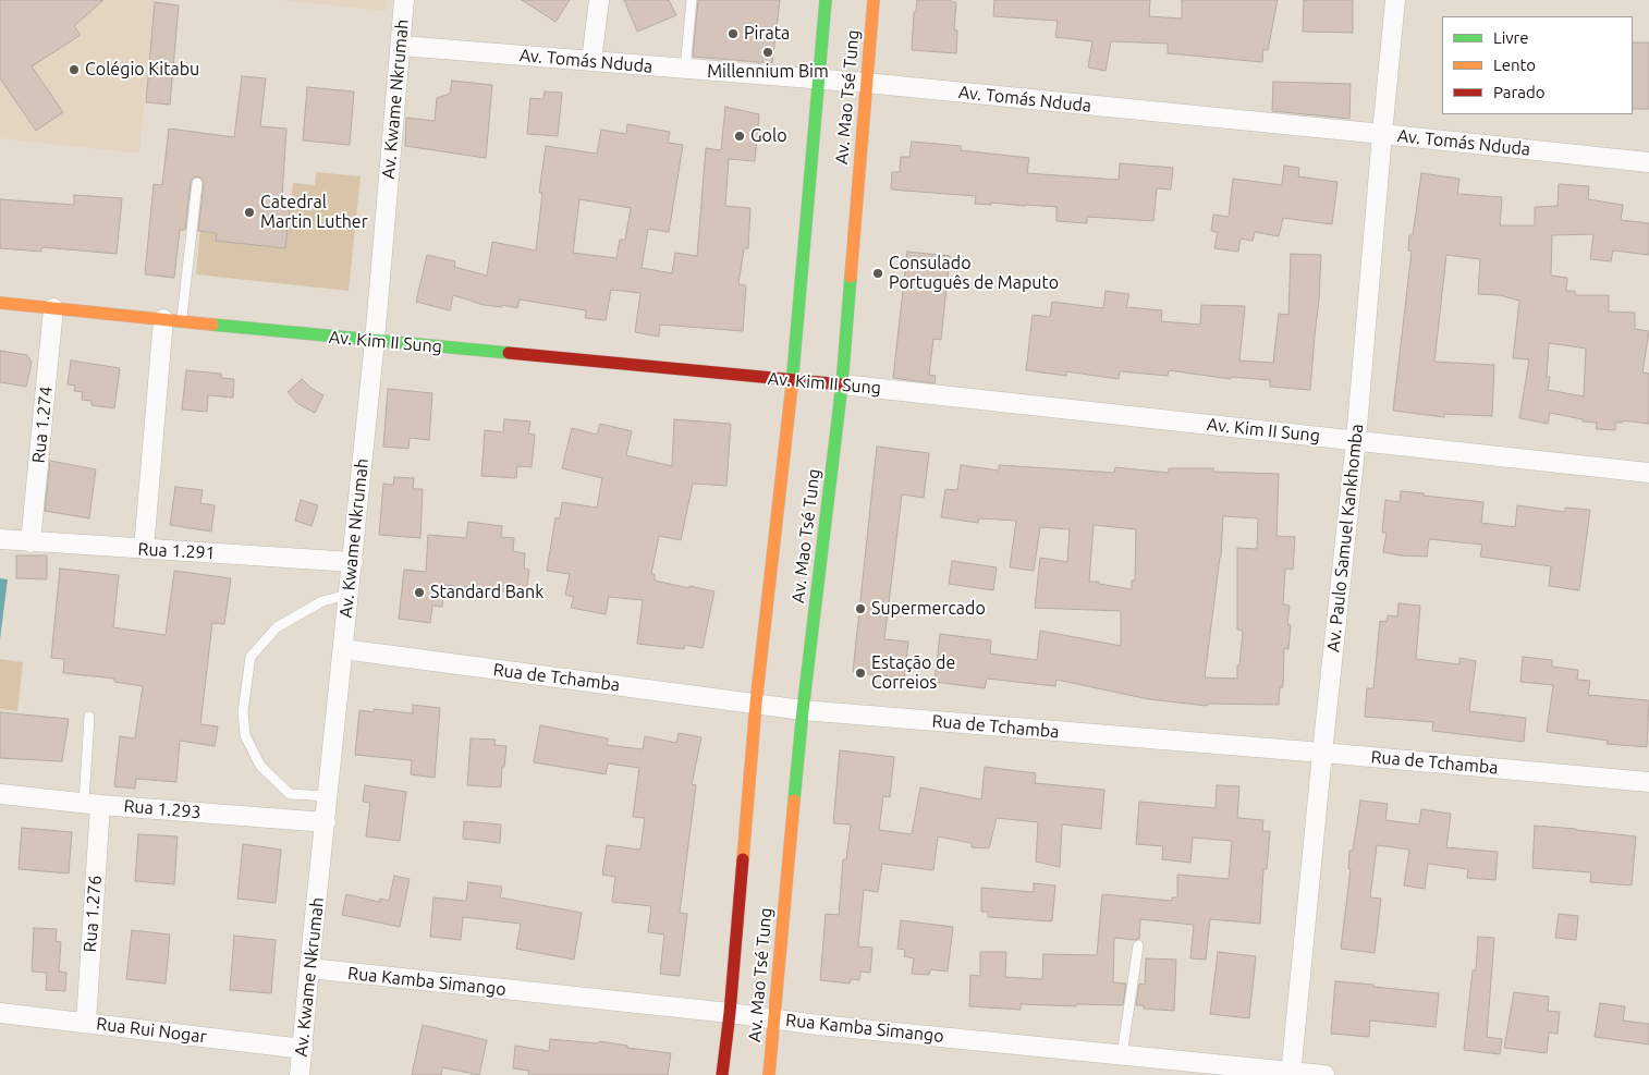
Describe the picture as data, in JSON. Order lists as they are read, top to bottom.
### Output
{
  "streets": {
    "main road": ["Av. Mao Tsé Tung", "Av. Kim II Sung"],
    "street": [
      "Av. Tomás Nduda",
      "Av. Kwame Nkrumah",
      "Rua 1.274",
      "Av. Paulo Samuel Kankhomba",
      "Rua 1.291",
      "Rua de Tchamba",
      "Rua 1.293",
      "Rua 1.276",
      "Rua Kamba Simango",
      "Rua Rui Nogar"
    ]
  },
  "crossings": [
    ["Av. Tomás Nduda", "Av. Mao Tsé Tung"],
    ["Av. Tomás Nduda", "Av. Kwame Nkrumah"],
    ["Av. Tomás Nduda", "Av. Paulo Samuel Kankhomba"],
    ["Av. Mao Tsé Tung", "Av. Kim II Sung"],
    ["Av. Mao Tsé Tung", "Rua de Tchamba"],
    ["Av. Mao Tsé Tung", "Rua Kamba Simango"],
    ["Av. Kwame Nkrumah", "Av. Kim II Sung"],
    ["Av. Kwame Nkrumah", "Rua 1.291"],
    ["Av. Kwame Nkrumah", "Rua de Tchamba"],
    ["Av. Kwame Nkrumah", "Rua 1.293"],
    ["Av. Kwame Nkrumah", "Rua Kamba Simango"],
    ["Av. Kwame Nkrumah", "Rua Rui Nogar"],
    ["Av. Kim II Sung", "Rua 1.274"],
    ["Av. Kim II Sung", "Av. Paulo Samuel Kankhomba"],
    ["Rua 1.274", "Rua 1.291"],
    ["Av. Paulo Samuel Kankhomba", "Rua de Tchamba"],
    ["Av. Paulo Samuel Kankhomba", "Rua Kamba Simango"],
    ["Rua 1.293", "Rua 1.276"],
    ["Rua 1.276", "Rua Rui Nogar"]
  ],
  "places": [
    "Pirata",
    "Millennium Bim",
    "Colégio Kitabu",
    "Golo",
    "Catedral Martin Luther",
    "Consulado Português de Maputo",
    "Standard Bank",
    "Supermercado",
    "Estação de Correios"
  ],
  "legend": ["Livre", "Lento", "Parado"]
}
